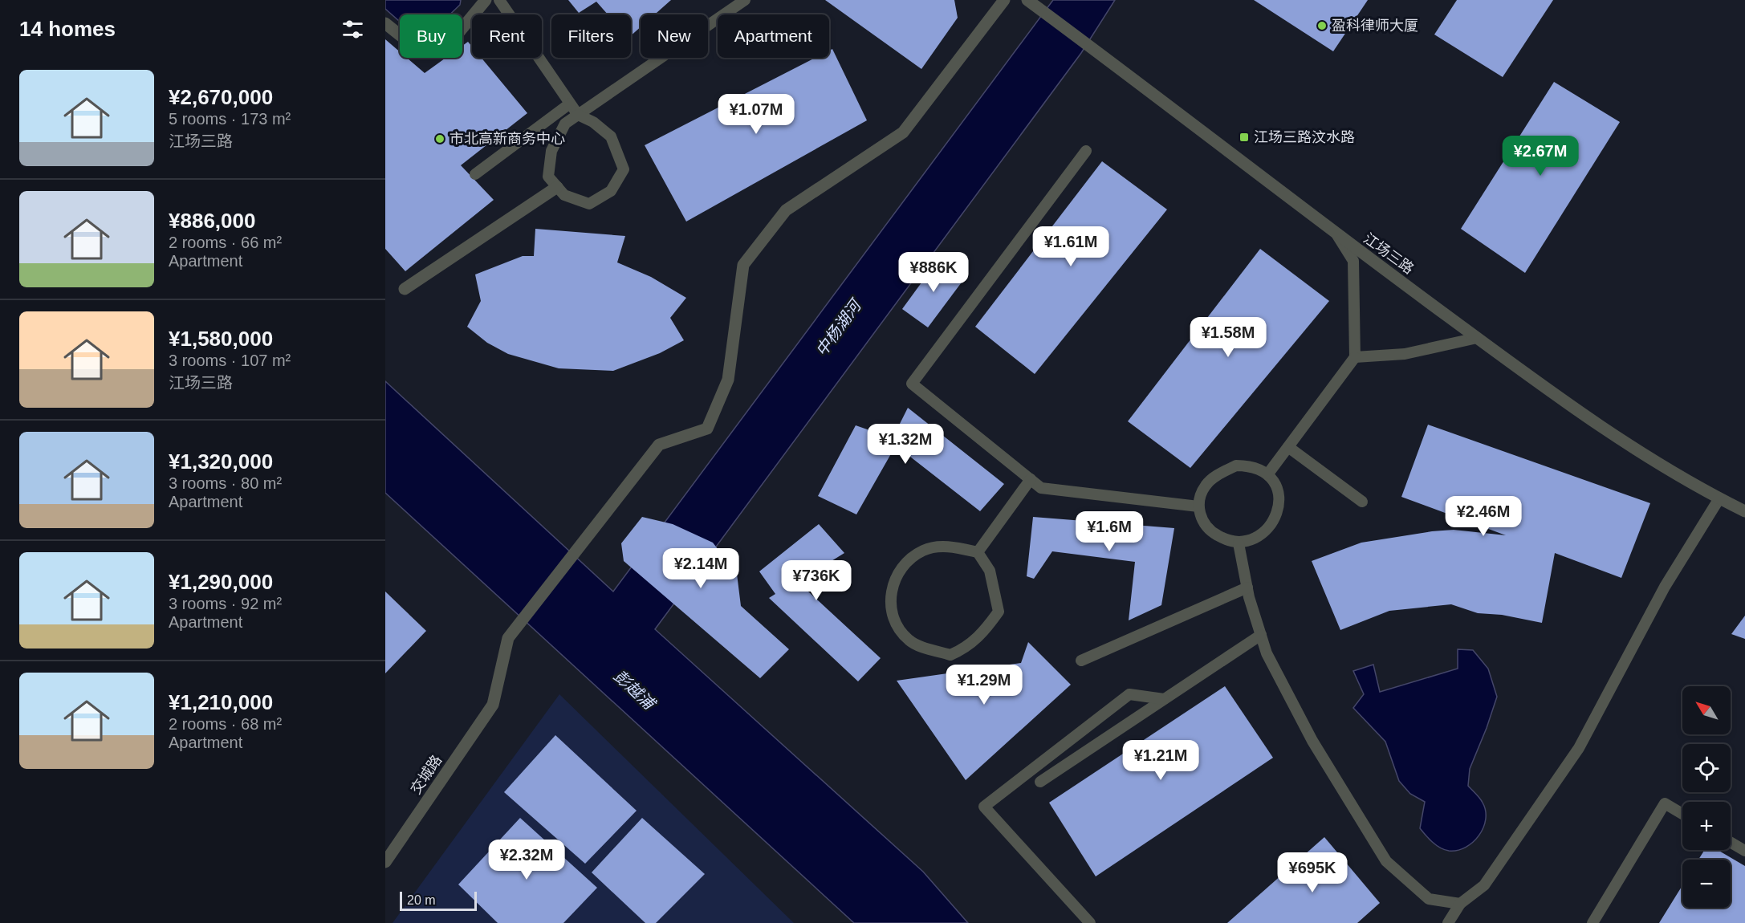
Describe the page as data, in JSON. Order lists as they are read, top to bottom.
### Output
{
  "streets": {
    "street": ["江场三路", "交城路"]
  },
  "water": ["中杨湖河", "彭越浦"],
  "places": {
    "other": ["盈科律师大厦", "市北高新商务中心"],
    "transit": ["江场三路汶水路"]
  },
  "scale_bar": "20 m",
  "north": "top left",
  "page": {
    "heading": "14 homes",
    "chip": [
      "Buy",
      "Rent",
      "Filters",
      "New",
      "Apartment"
    ],
    "list": [
      {
        "name": "¥2,670,000",
        "note": "5 rooms · 173 m² · 江场三路"
      },
      {
        "name": "¥886,000",
        "note": "2 rooms · 66 m² · Apartment"
      },
      {
        "name": "¥1,580,000",
        "note": "3 rooms · 107 m² · 江场三路"
      },
      {
        "name": "¥1,320,000",
        "note": "3 rooms · 80 m² · Apartment"
      },
      {
        "name": "¥1,290,000",
        "note": "3 rooms · 92 m² · Apartment"
      },
      {
        "name": "¥1,210,000",
        "note": "2 rooms · 68 m² · Apartment"
      }
    ],
    "price": [
      "¥1.07M",
      "¥2.67M",
      "¥1.61M",
      "¥886K",
      "¥1.58M",
      "¥1.32M",
      "¥2.46M",
      "¥1.6M",
      "¥2.14M",
      "¥736K",
      "¥1.29M",
      "¥1.21M",
      "¥2.32M",
      "¥695K"
    ],
    "map_buttons": ["+", "−"],
    "scale": "20 m"
  }
}
